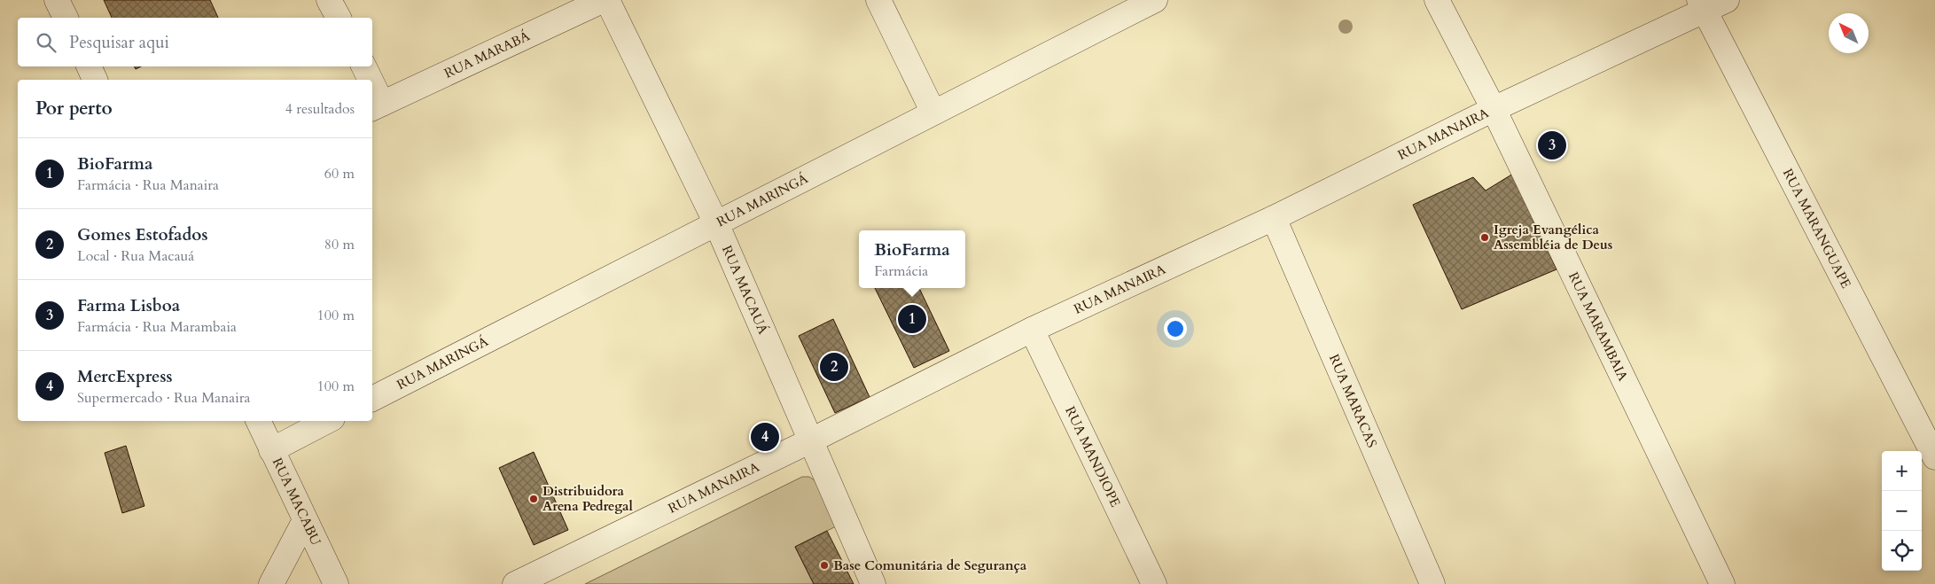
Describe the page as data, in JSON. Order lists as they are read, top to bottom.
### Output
{
  "streets": {
    "street": [
      "RUA MARABÁ",
      "RUA MANAIRA",
      "RUA MARINGÁ",
      "RUA MARANGUAPE",
      "RUA MACAUÁ",
      "RUA MARAMBAIA",
      "RUA MARACAS",
      "RUA MANDIOPE",
      "RUA MACABU"
    ]
  },
  "crossings": [
    ["RUA MANAIRA", "RUA MARANGUAPE"],
    ["RUA MANAIRA", "RUA MACAUÁ"],
    ["RUA MANAIRA", "RUA MARAMBAIA"],
    ["RUA MANAIRA", "RUA MARACAS"],
    ["RUA MANAIRA", "RUA MANDIOPE"],
    ["RUA MARINGÁ", "RUA MACAUÁ"]
  ],
  "places": ["Igreja Evangélica Assembléia de Deus", "Distribuidora Arena Pedregal", "Base Comunitária de Segurança"],
  "north": "top left",
  "page": {
    "search": "Pesquisar aqui",
    "heading": ["Por perto", "4 resultados"],
    "pins": [
      "3",
      "1",
      "2",
      "4"
    ],
    "list": [
      {
        "mark": "1",
        "name": "BioFarma",
        "note": "Farmácia · Rua Manaira",
        "value": "60 m"
      },
      {
        "mark": "2",
        "name": "Gomes Estofados",
        "note": "Local · Rua Macauá",
        "value": "80 m"
      },
      {
        "mark": "3",
        "name": "Farma Lisboa",
        "note": "Farmácia · Rua Marambaia",
        "value": "100 m"
      },
      {
        "mark": "4",
        "name": "MercExpress",
        "note": "Supermercado · Rua Manaira",
        "value": "100 m"
      }
    ],
    "popup": ["BioFarma", "Farmácia"],
    "map_buttons": ["+", "−"]
  }
}
